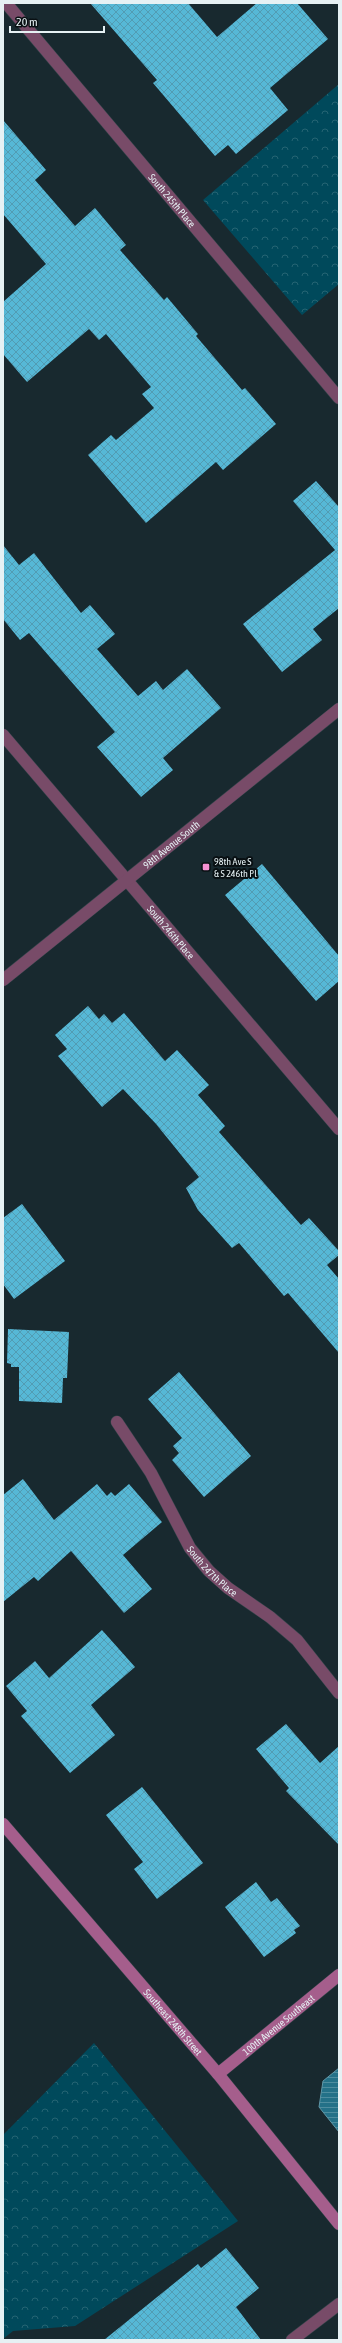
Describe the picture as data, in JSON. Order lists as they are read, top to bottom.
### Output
{
  "streets": {
    "street": [
      "South 245th Place",
      "98th Avenue South",
      "South 246th Place",
      "South 247th Place",
      "Southeast 248th Street",
      "100th Avenue Southeast"
    ]
  },
  "crossings": [
    ["98th Avenue South", "South 246th Place"],
    ["Southeast 248th Street", "100th Avenue Southeast"]
  ],
  "places": {
    "transit": ["98th Ave S & S 246th Pl"]
  },
  "scale_bar": "20 m"
}
